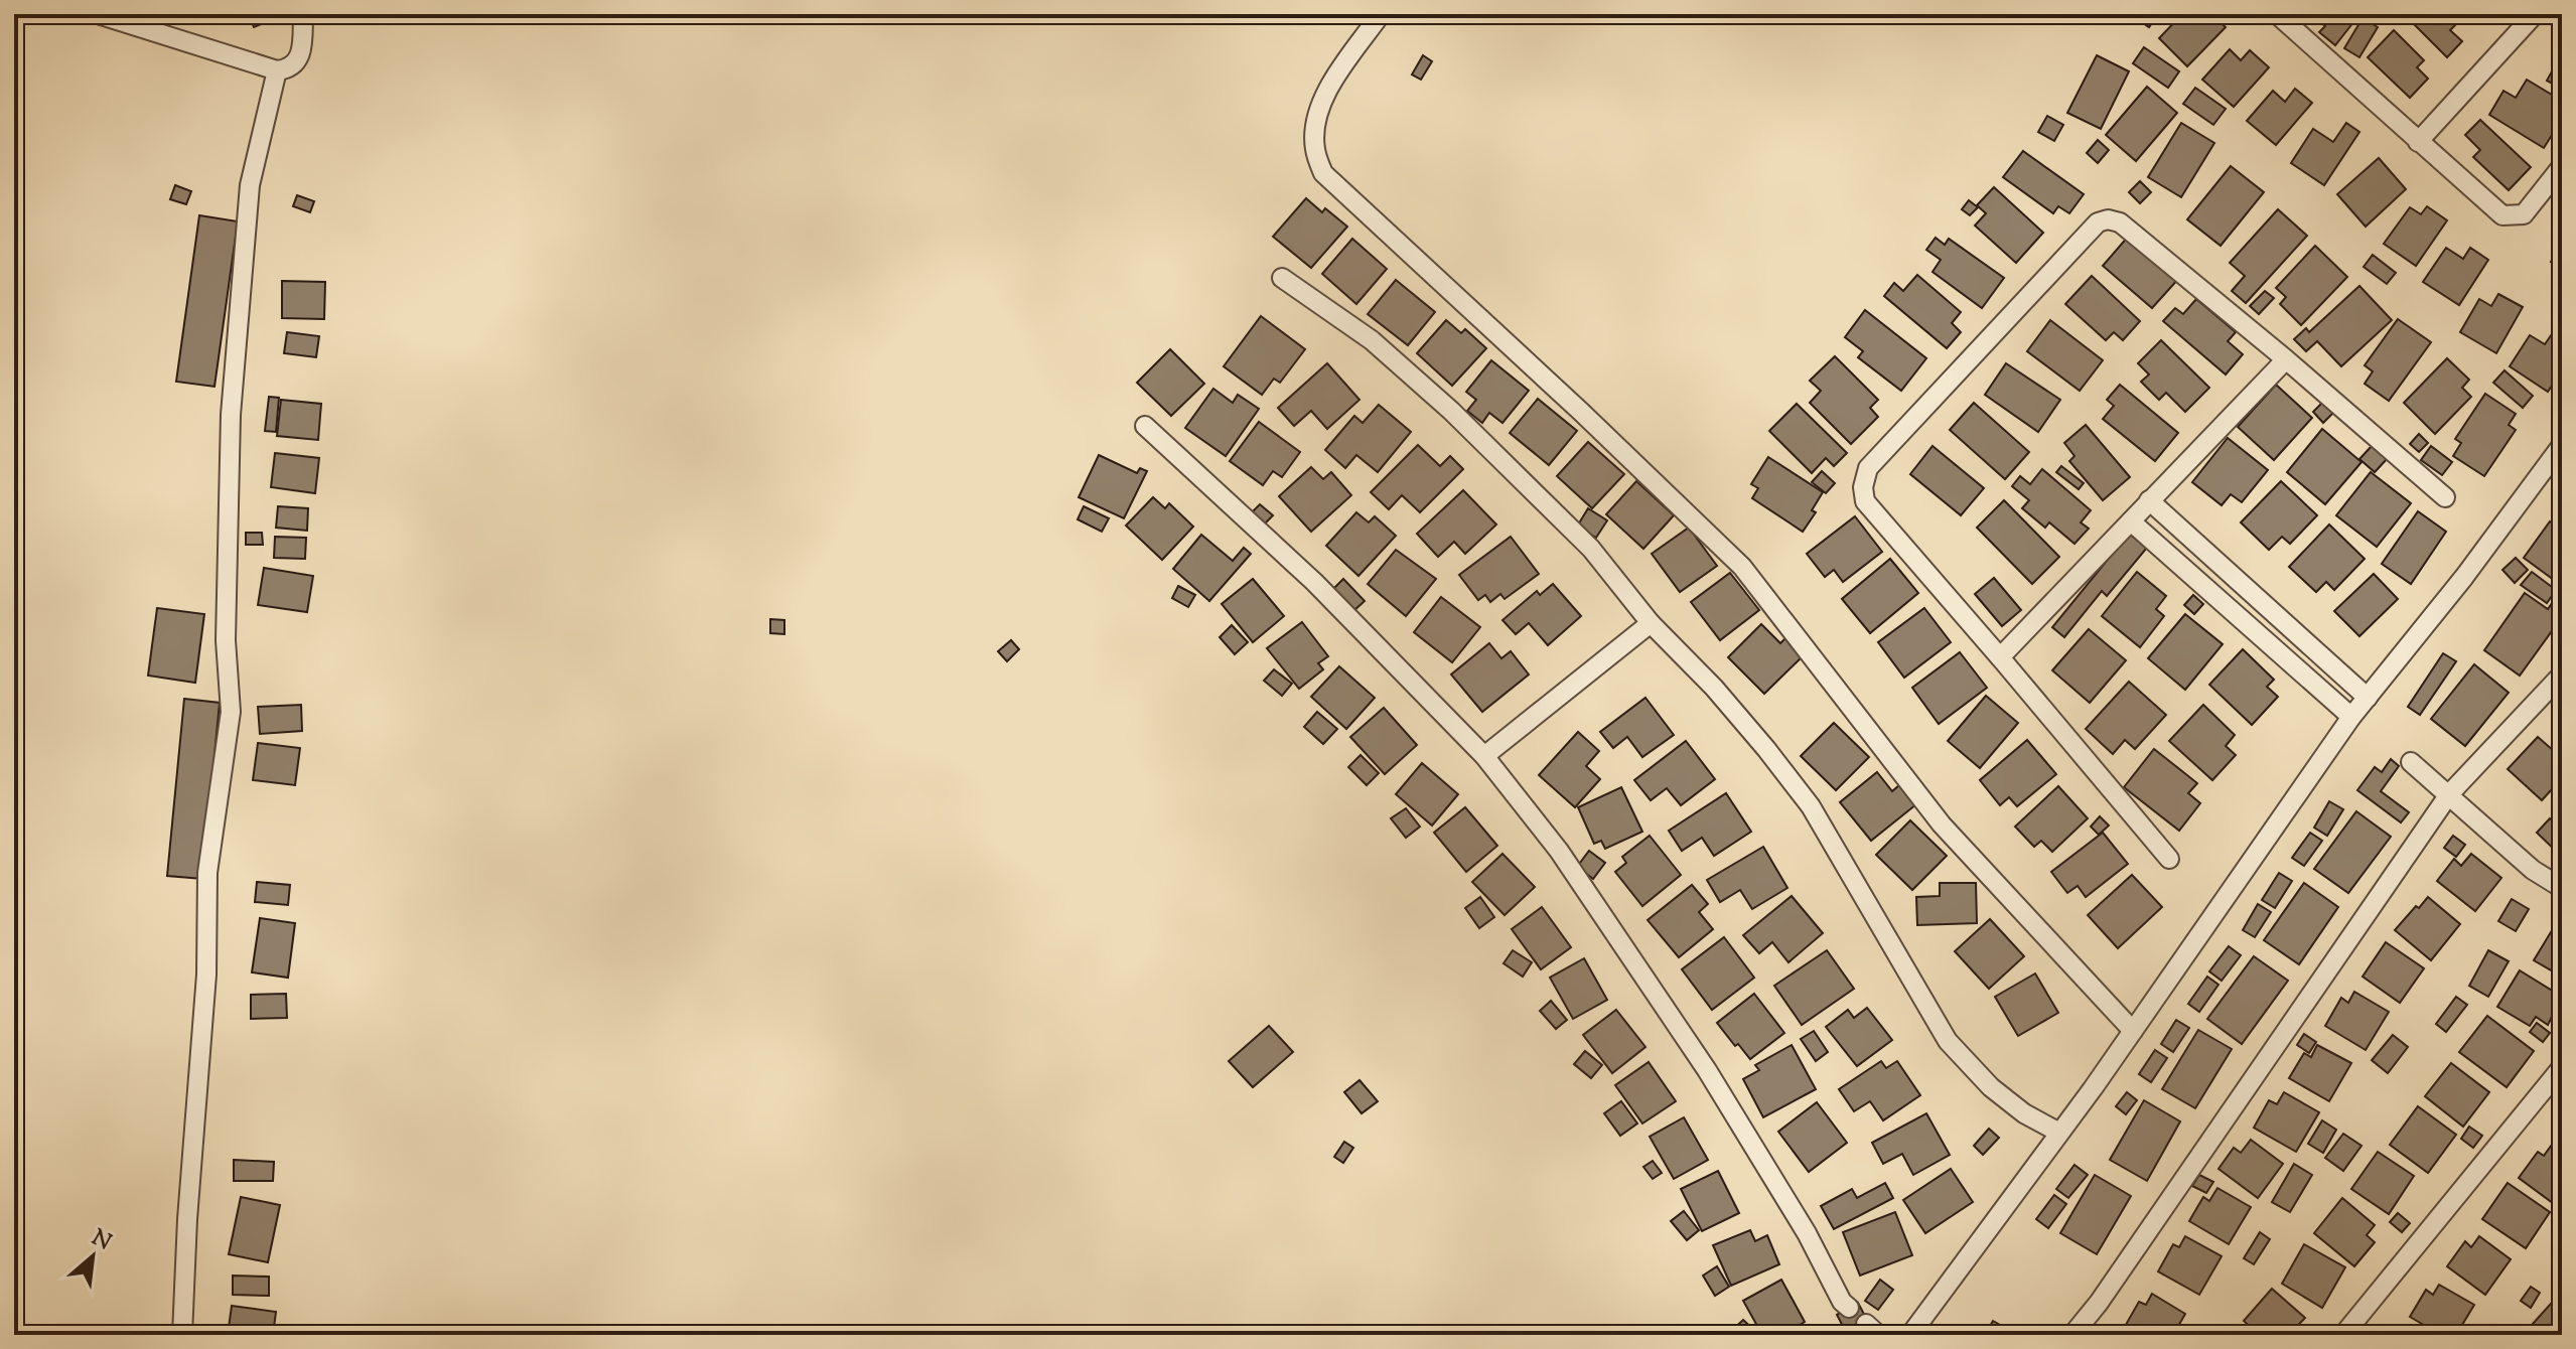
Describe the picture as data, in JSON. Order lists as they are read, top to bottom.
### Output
{
  "north": "top right"
}
